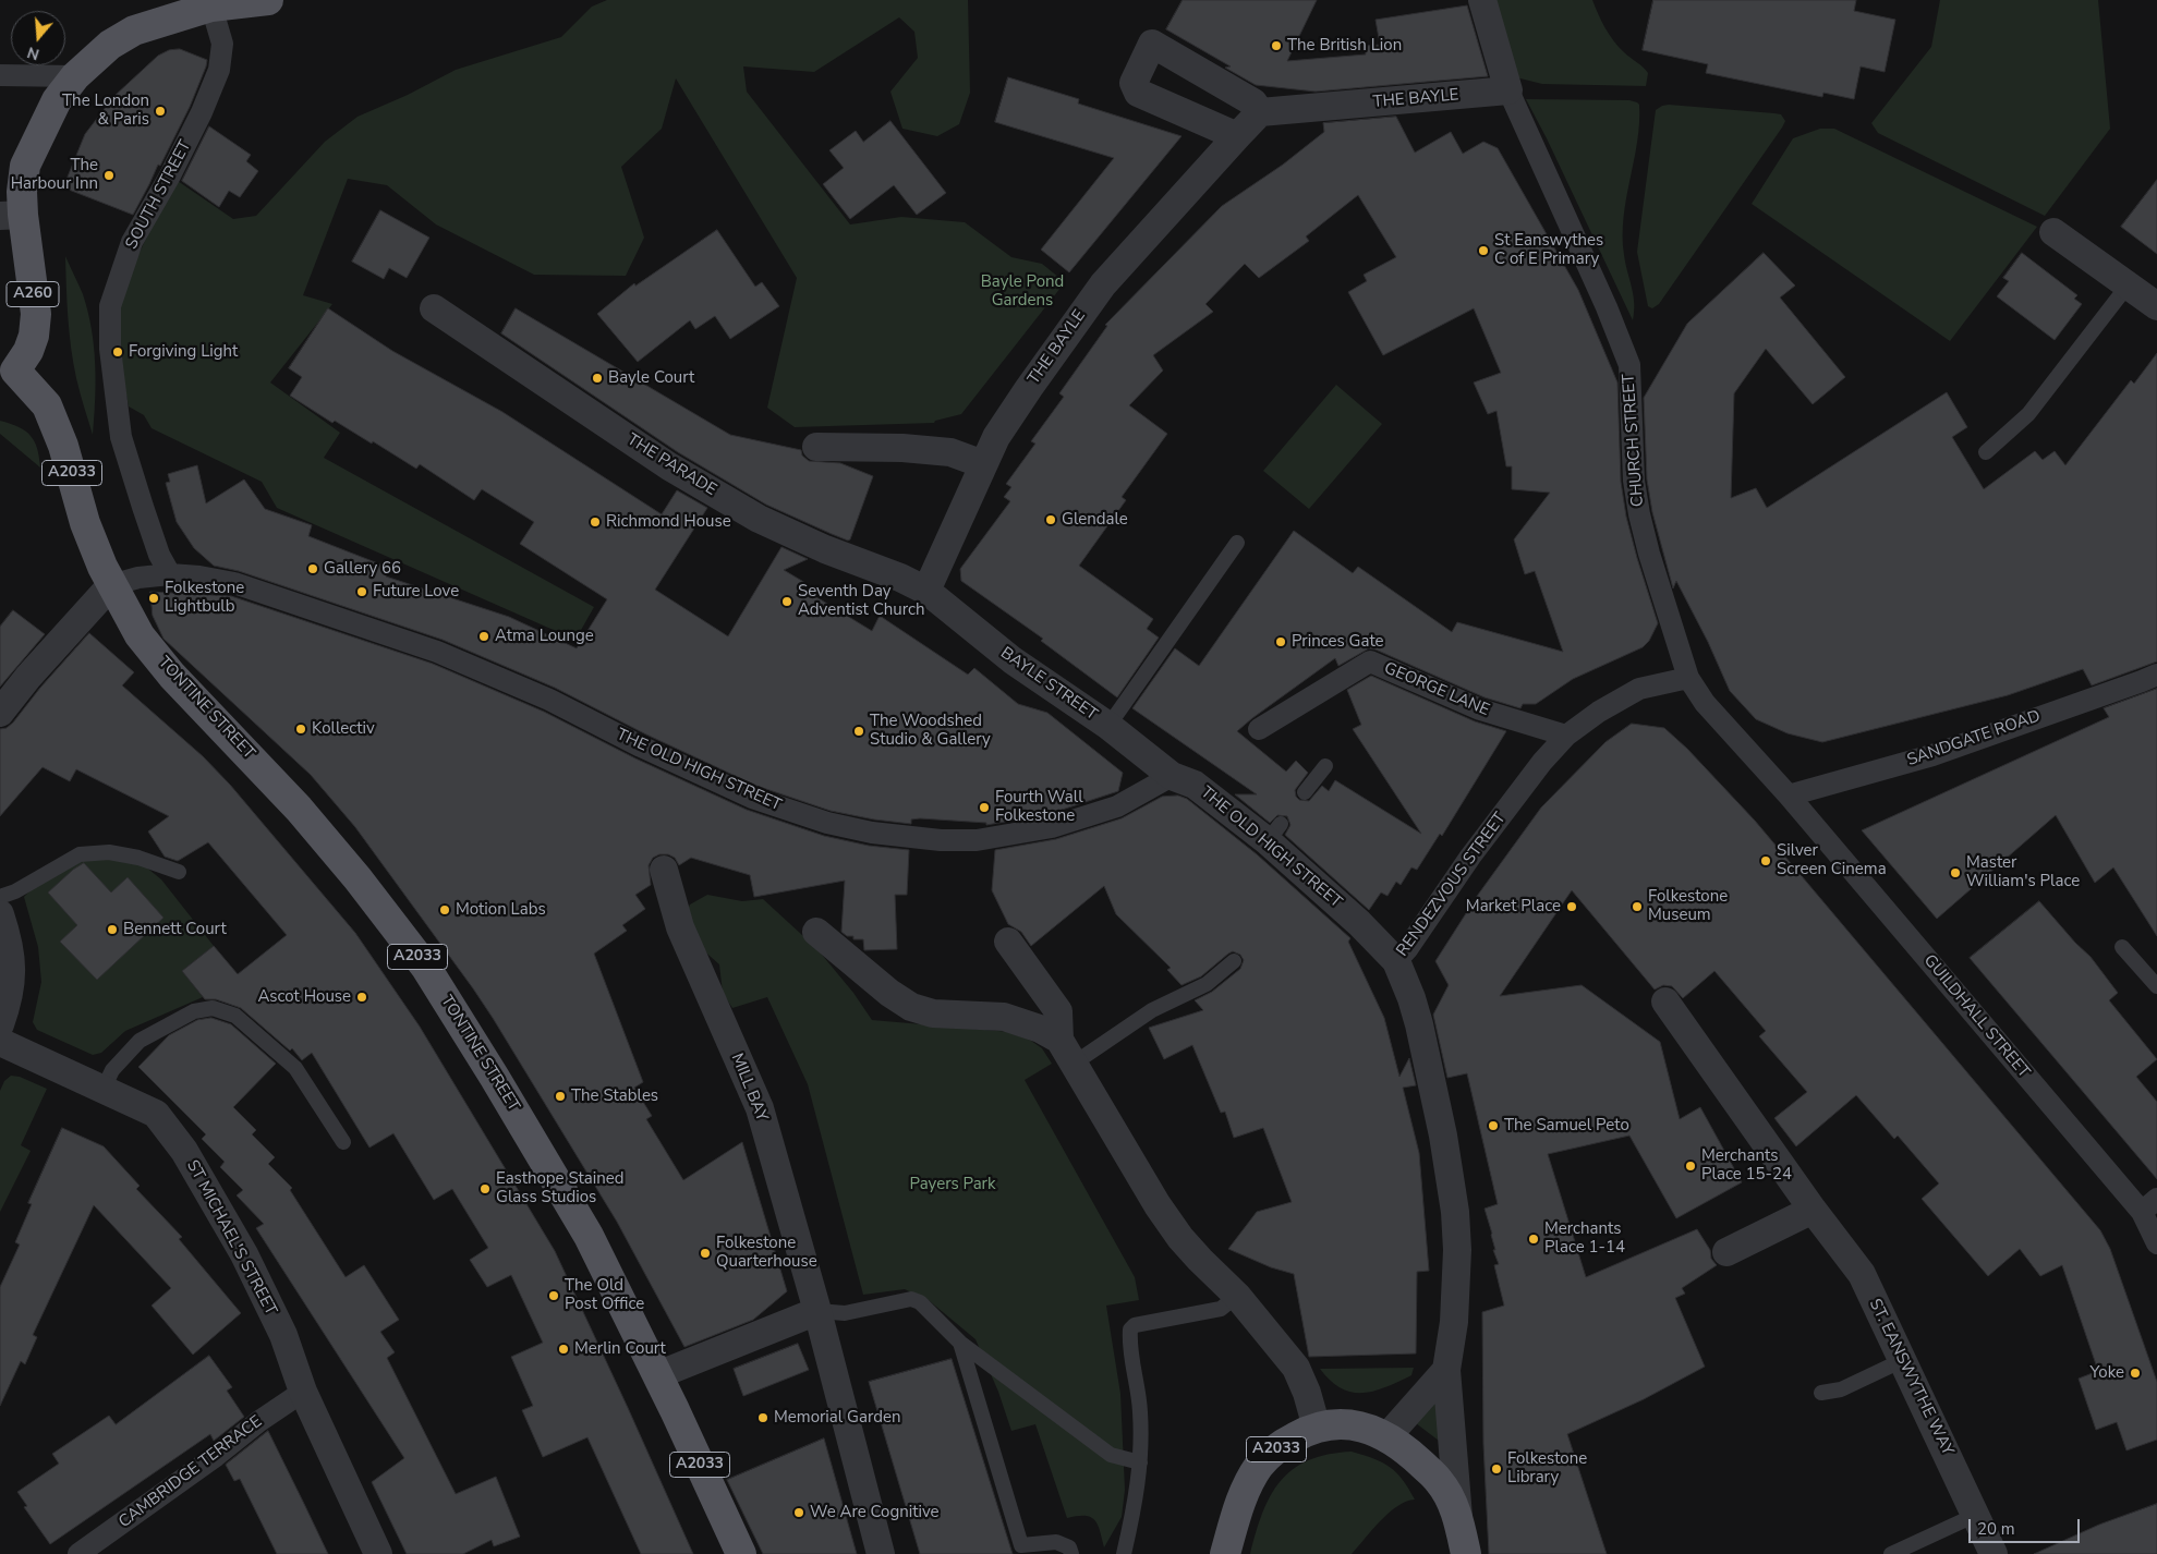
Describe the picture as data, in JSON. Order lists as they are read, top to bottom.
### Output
{
  "streets": {
    "main road": ["A260", "A2033", "TONTINE STREET"],
    "street": [
      "THE BAYLE",
      "SOUTH STREET",
      "CHURCH STREET",
      "THE PARADE",
      "BAYLE STREET",
      "GEORGE LANE",
      "SANDGATE ROAD",
      "THE OLD HIGH STREET",
      "RENDEZVOUS STREET",
      "GUILDHALL STREET",
      "MILL BAY",
      "ST MICHAEL'S STREET",
      "ST. EANSWYTHE WAY",
      "CAMBRIDGE TERRACE"
    ]
  },
  "crossings": [
    ["THE BAYLE", "CHURCH STREET"],
    ["THE BAYLE", "THE PARADE"],
    ["THE BAYLE", "BAYLE STREET"],
    ["SOUTH STREET", "A260"],
    ["SOUTH STREET", "THE OLD HIGH STREET"],
    ["A260", "A2033"],
    ["CHURCH STREET", "RENDEZVOUS STREET"],
    ["THE PARADE", "BAYLE STREET"],
    ["A2033", "TONTINE STREET"],
    ["A2033", "THE OLD HIGH STREET"],
    ["A2033", "RENDEZVOUS STREET"],
    ["BAYLE STREET", "THE OLD HIGH STREET"],
    ["GEORGE LANE", "RENDEZVOUS STREET"],
    ["TONTINE STREET", "THE OLD HIGH STREET"],
    ["SANDGATE ROAD", "GUILDHALL STREET"],
    ["THE OLD HIGH STREET", "RENDEZVOUS STREET"],
    ["ST MICHAEL'S STREET", "CAMBRIDGE TERRACE"]
  ],
  "parks": ["Bayle Pond Gardens", "Payers Park"],
  "places": [
    "The British Lion",
    "The London & Paris",
    "The Harbour Inn",
    "St Eanswythes C of E Primary",
    "Forgiving Light",
    "Bayle Court",
    "Glendale",
    "Richmond House",
    "Gallery 66",
    "Future Love",
    "Folkestone Lightbulb",
    "Seventh Day Adventist Church",
    "Atma Lounge",
    "Princes Gate",
    "Kollectiv",
    "The Woodshed Studio & Gallery",
    "Fourth Wall Folkestone",
    "Silver Screen Cinema",
    "Master William's Place",
    "Market Place",
    "Folkestone Museum",
    "Motion Labs",
    "Bennett Court",
    "Ascot House",
    "The Stables",
    "The Samuel Peto",
    "Merchants Place 15-24",
    "Easthope Stained Glass Studios",
    "Merchants Place 1-14",
    "Folkestone Quarterhouse",
    "The Old Post Office",
    "Merlin Court",
    "Yoke",
    "Memorial Garden",
    "Folkestone Library",
    "We Are Cognitive"
  ],
  "scale_bar": "20 m",
  "north": "bottom"
}
